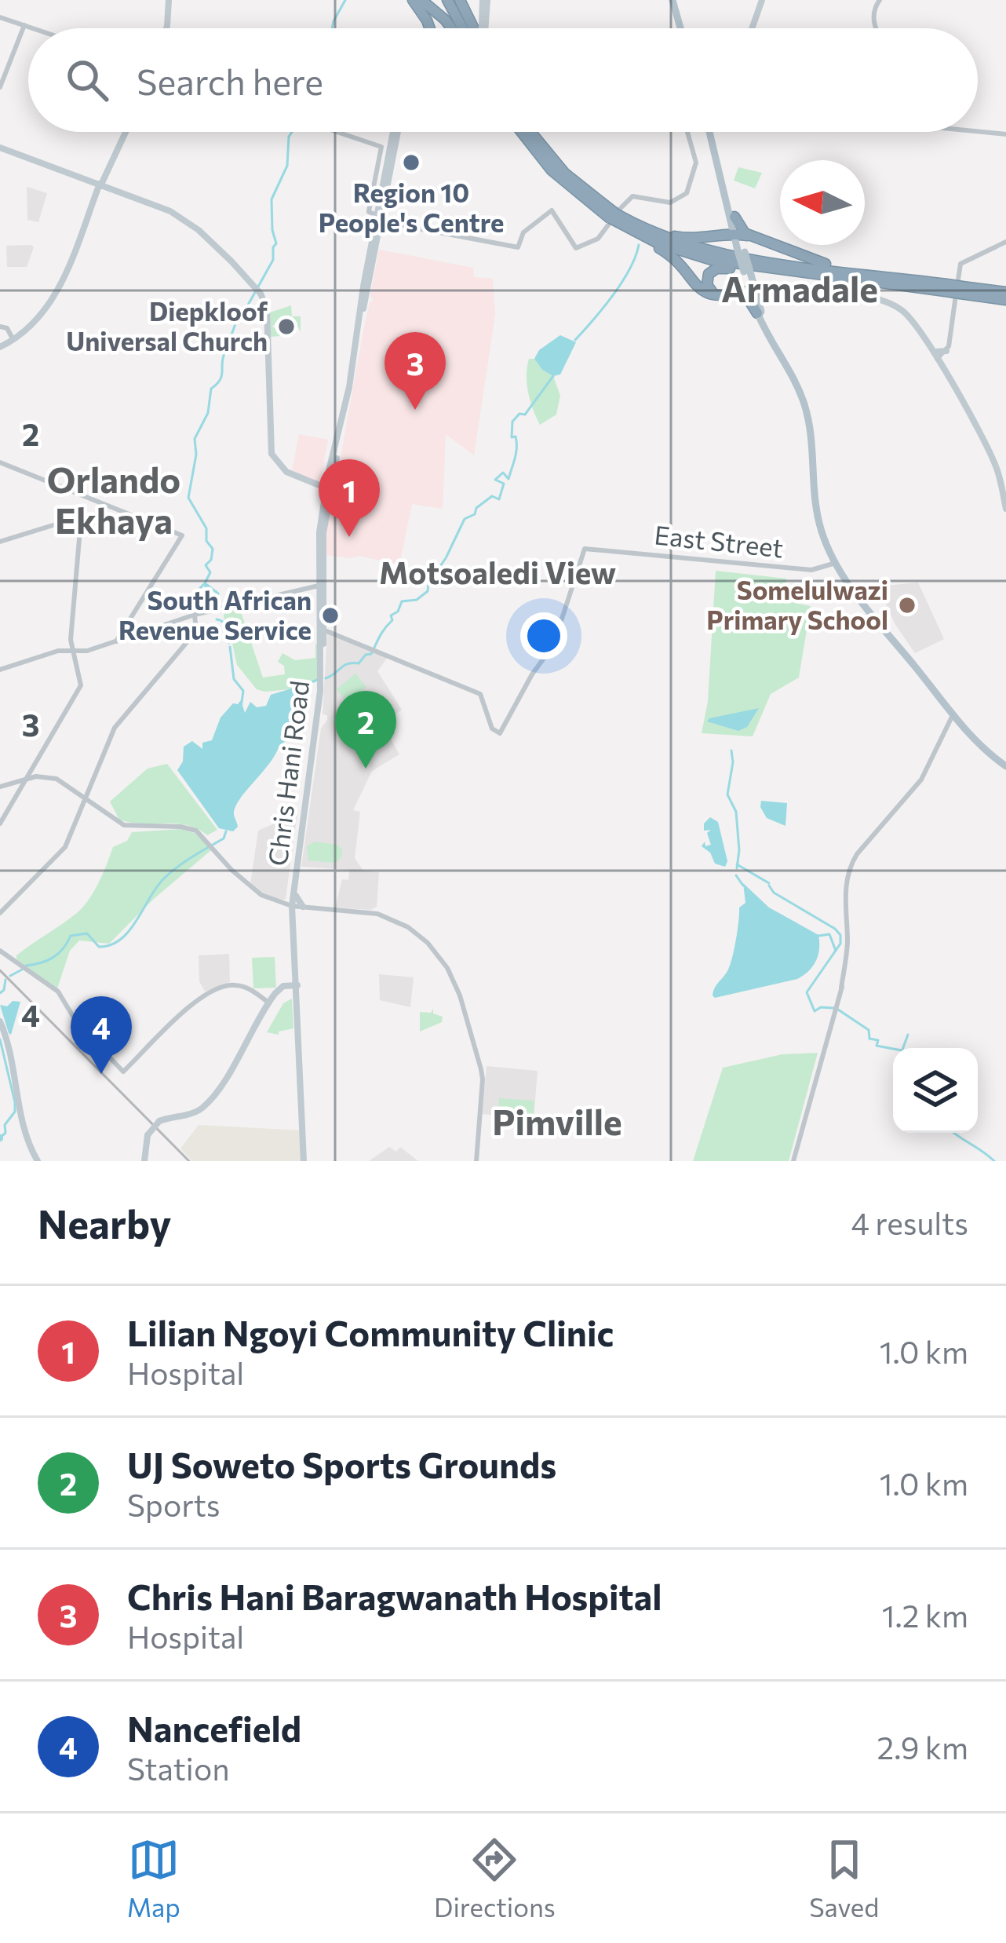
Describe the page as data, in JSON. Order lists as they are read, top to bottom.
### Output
{
  "streets": {
    "main road": ["Chris Hani Road"],
    "street": ["East Street"]
  },
  "districts": [
    "Armadale",
    "Orlando Ekhaya",
    "Motsoaledi View",
    "Pimville"
  ],
  "places": [
    "Region 10 People's Centre",
    "Diepkloof Universal Church",
    "Somelulwazi Primary School",
    "South African Revenue Service"
  ],
  "north": "left",
  "page": {
    "search": "Search here",
    "pins": [
      "3",
      "1",
      "2",
      "4"
    ],
    "heading": ["Nearby", "4 results"],
    "list": [
      {
        "mark": "1",
        "name": "Lilian Ngoyi Community Clinic",
        "note": "Hospital",
        "value": "1.0 km"
      },
      {
        "mark": "2",
        "name": "UJ Soweto Sports Grounds",
        "note": "Sports",
        "value": "1.0 km"
      },
      {
        "mark": "3",
        "name": "Chris Hani Baragwanath Hospital",
        "note": "Hospital",
        "value": "1.2 km"
      },
      {
        "mark": "4",
        "name": "Nancefield",
        "note": "Station",
        "value": "2.9 km"
      }
    ],
    "nav": ["Map", "Directions", "Saved"]
  },
  "grid": {
    "rows": ["2", "3", "4"]
  }
}
